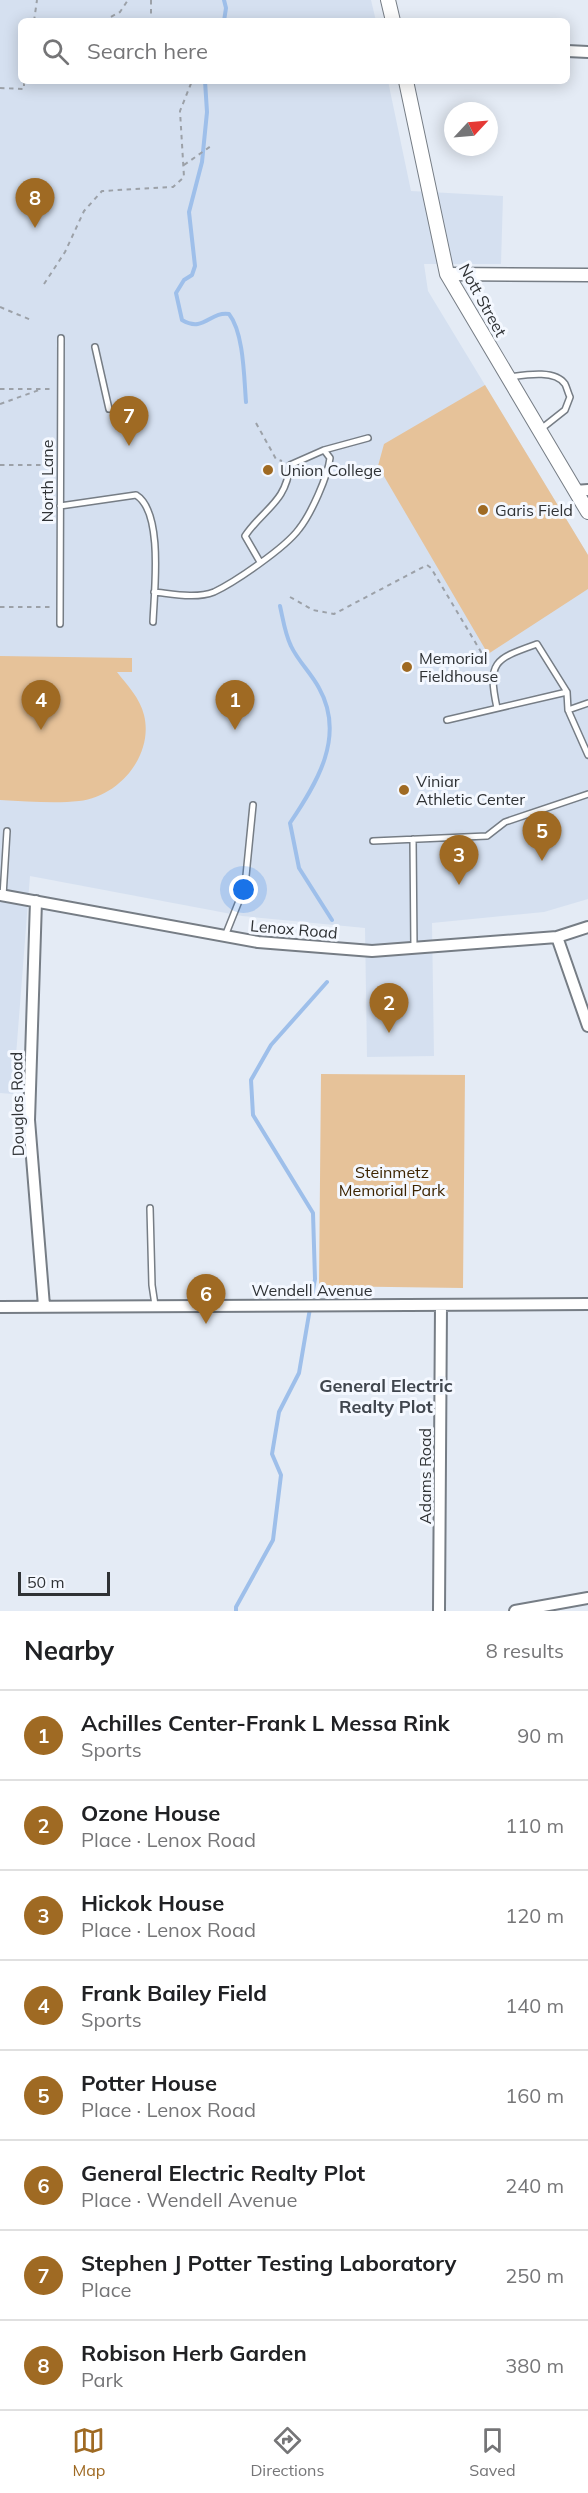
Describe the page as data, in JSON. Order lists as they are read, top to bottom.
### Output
{
  "streets": {
    "main road": ["Nott Street"],
    "street": [
      "Lenox Road",
      "Douglas Road",
      "Wendell Avenue",
      "Adams Road"
    ],
    "lane": ["North Lane"]
  },
  "crossings": [
    ["Lenox Road", "Douglas Road"],
    ["Douglas Road", "Wendell Avenue"],
    ["Wendell Avenue", "Adams Road"]
  ],
  "districts": ["General Electric Realty Plot"],
  "parks": ["Steinmetz Memorial Park"],
  "places": [
    "Union College",
    "Garis Field",
    "Memorial Fieldhouse",
    "Viniar Athletic Center"
  ],
  "scale_bar": "50 m",
  "north": "top right",
  "page": {
    "search": "Search here",
    "pins": [
      "8",
      "7",
      "1",
      "4",
      "5",
      "3",
      "2",
      "6"
    ],
    "scale": "50 m",
    "heading": ["Nearby", "8 results"],
    "list": [
      {
        "mark": "1",
        "name": "Achilles Center-Frank L Messa Rink",
        "note": "Sports",
        "value": "90 m"
      },
      {
        "mark": "2",
        "name": "Ozone House",
        "note": "Place · Lenox Road",
        "value": "110 m"
      },
      {
        "mark": "3",
        "name": "Hickok House",
        "note": "Place · Lenox Road",
        "value": "120 m"
      },
      {
        "mark": "4",
        "name": "Frank Bailey Field",
        "note": "Sports",
        "value": "140 m"
      },
      {
        "mark": "5",
        "name": "Potter House",
        "note": "Place · Lenox Road",
        "value": "160 m"
      },
      {
        "mark": "6",
        "name": "General Electric Realty Plot",
        "note": "Place · Wendell Avenue",
        "value": "240 m"
      },
      {
        "mark": "7",
        "name": "Stephen J Potter Testing Laboratory",
        "note": "Place",
        "value": "250 m"
      },
      {
        "mark": "8",
        "name": "Robison Herb Garden",
        "note": "Park",
        "value": "380 m"
      }
    ],
    "nav": ["Map", "Directions", "Saved"]
  }
}
